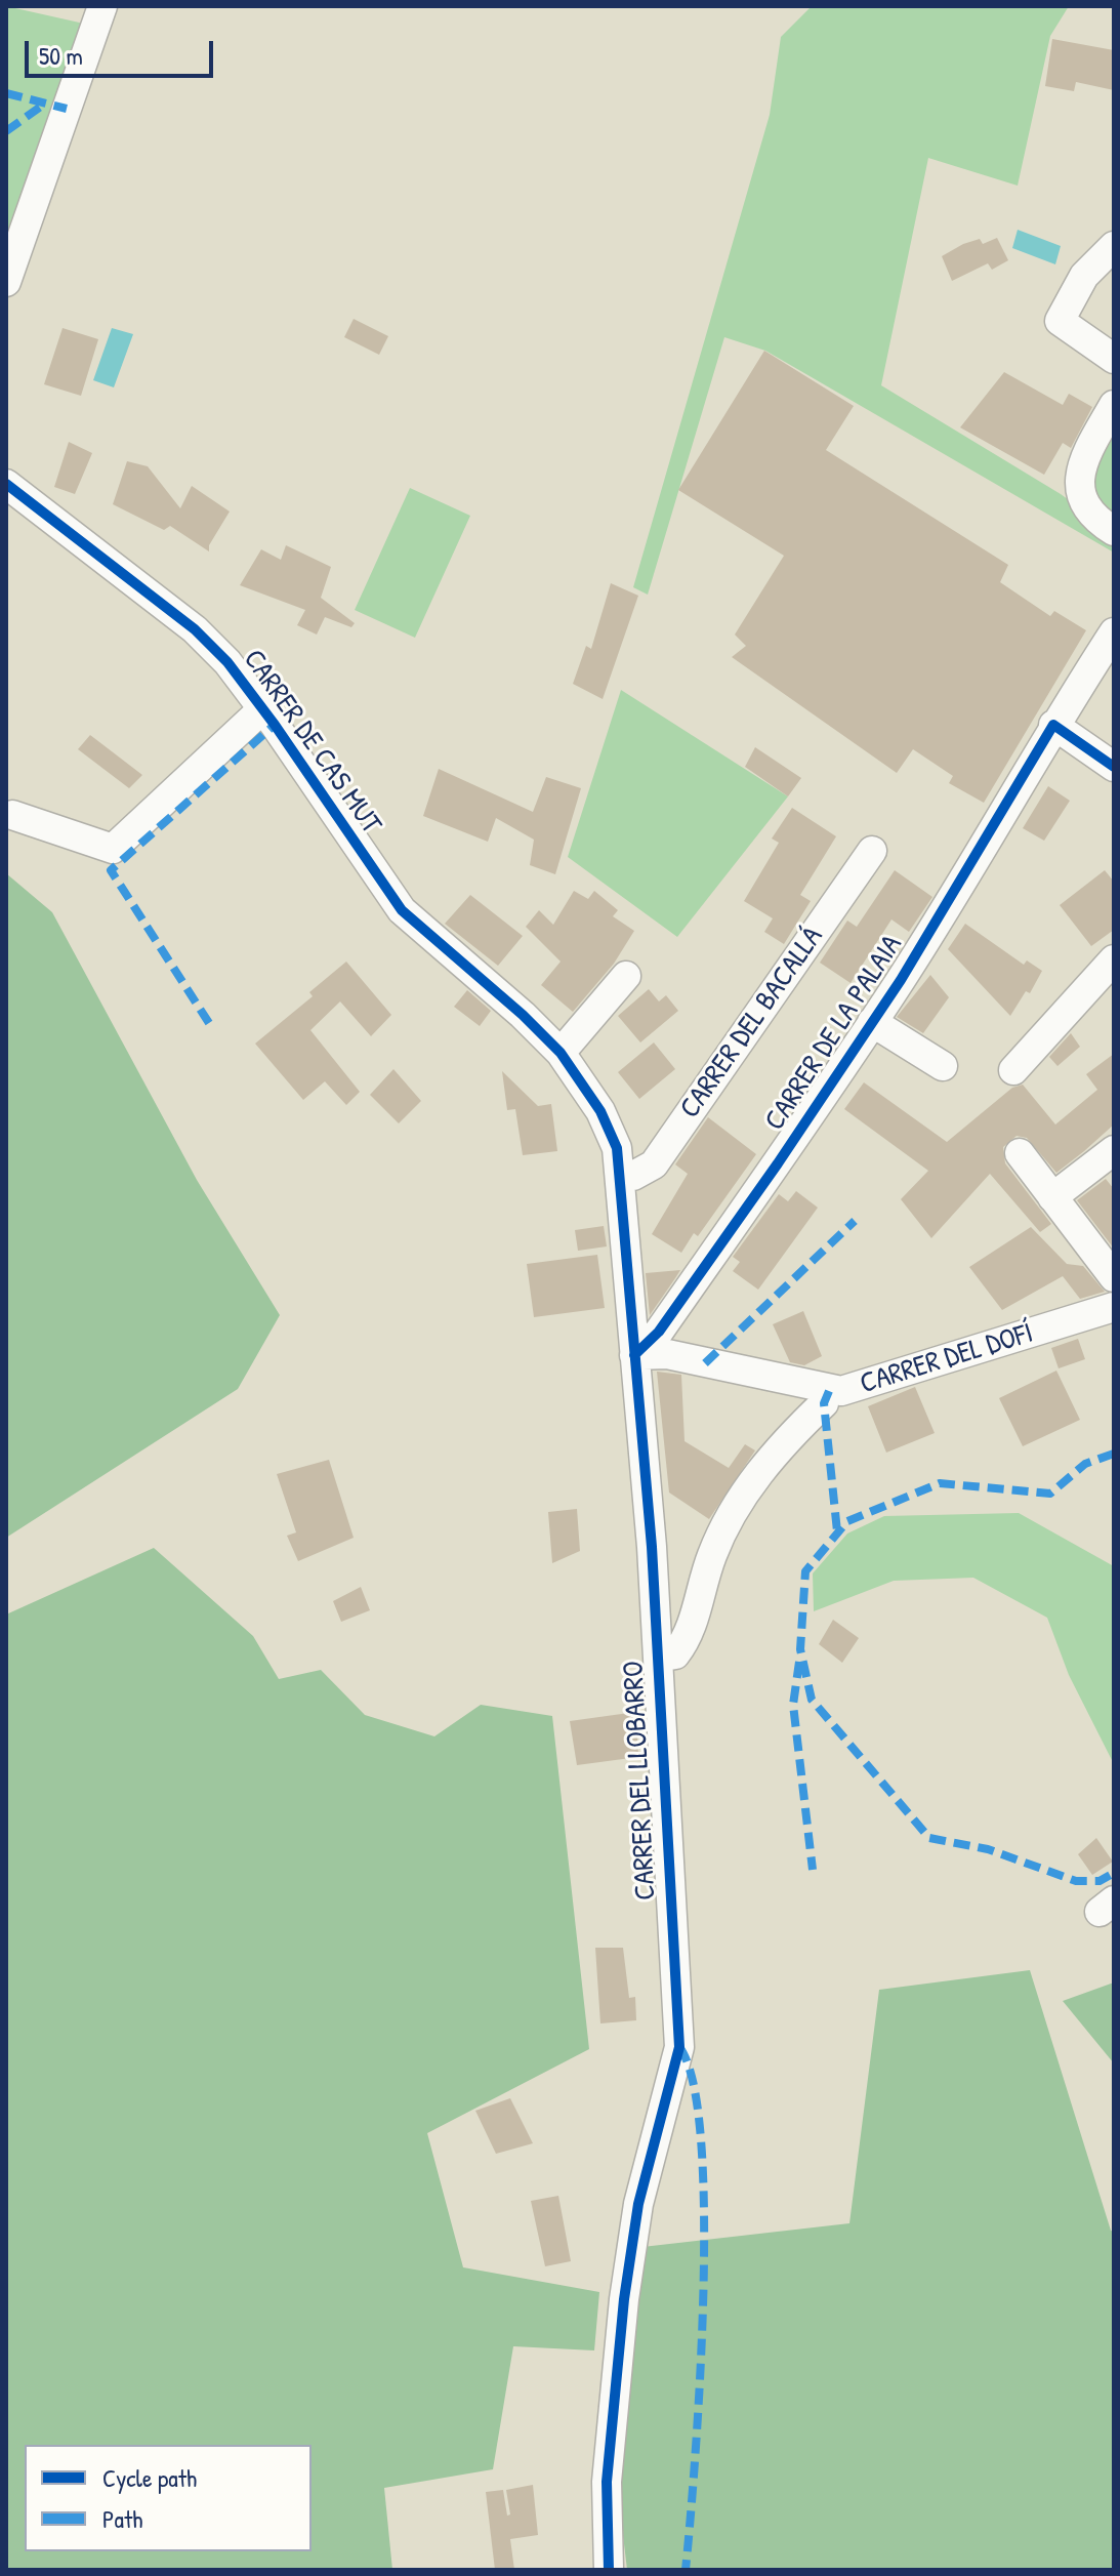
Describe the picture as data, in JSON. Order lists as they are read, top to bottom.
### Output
{
  "streets": {
    "street": [
      "CARRER DE CAS MUT",
      "CARRER DEL BACALLÁ",
      "CARRER DE LA PALAIA",
      "CARRER DEL DOFÍ",
      "CARRER DEL LLOBARRO"
    ]
  },
  "crossings": [
    ["CARRER DE CAS MUT", "CARRER DEL LLOBARRO"],
    ["CARRER DEL BACALLÁ", "CARRER DEL LLOBARRO"],
    ["CARRER DE LA PALAIA", "CARRER DEL DOFÍ"],
    ["CARRER DE LA PALAIA", "CARRER DEL LLOBARRO"],
    ["CARRER DEL DOFÍ", "CARRER DEL LLOBARRO"]
  ],
  "legend": ["Cycle path", "Path"],
  "scale_bar": "50 m"
}
